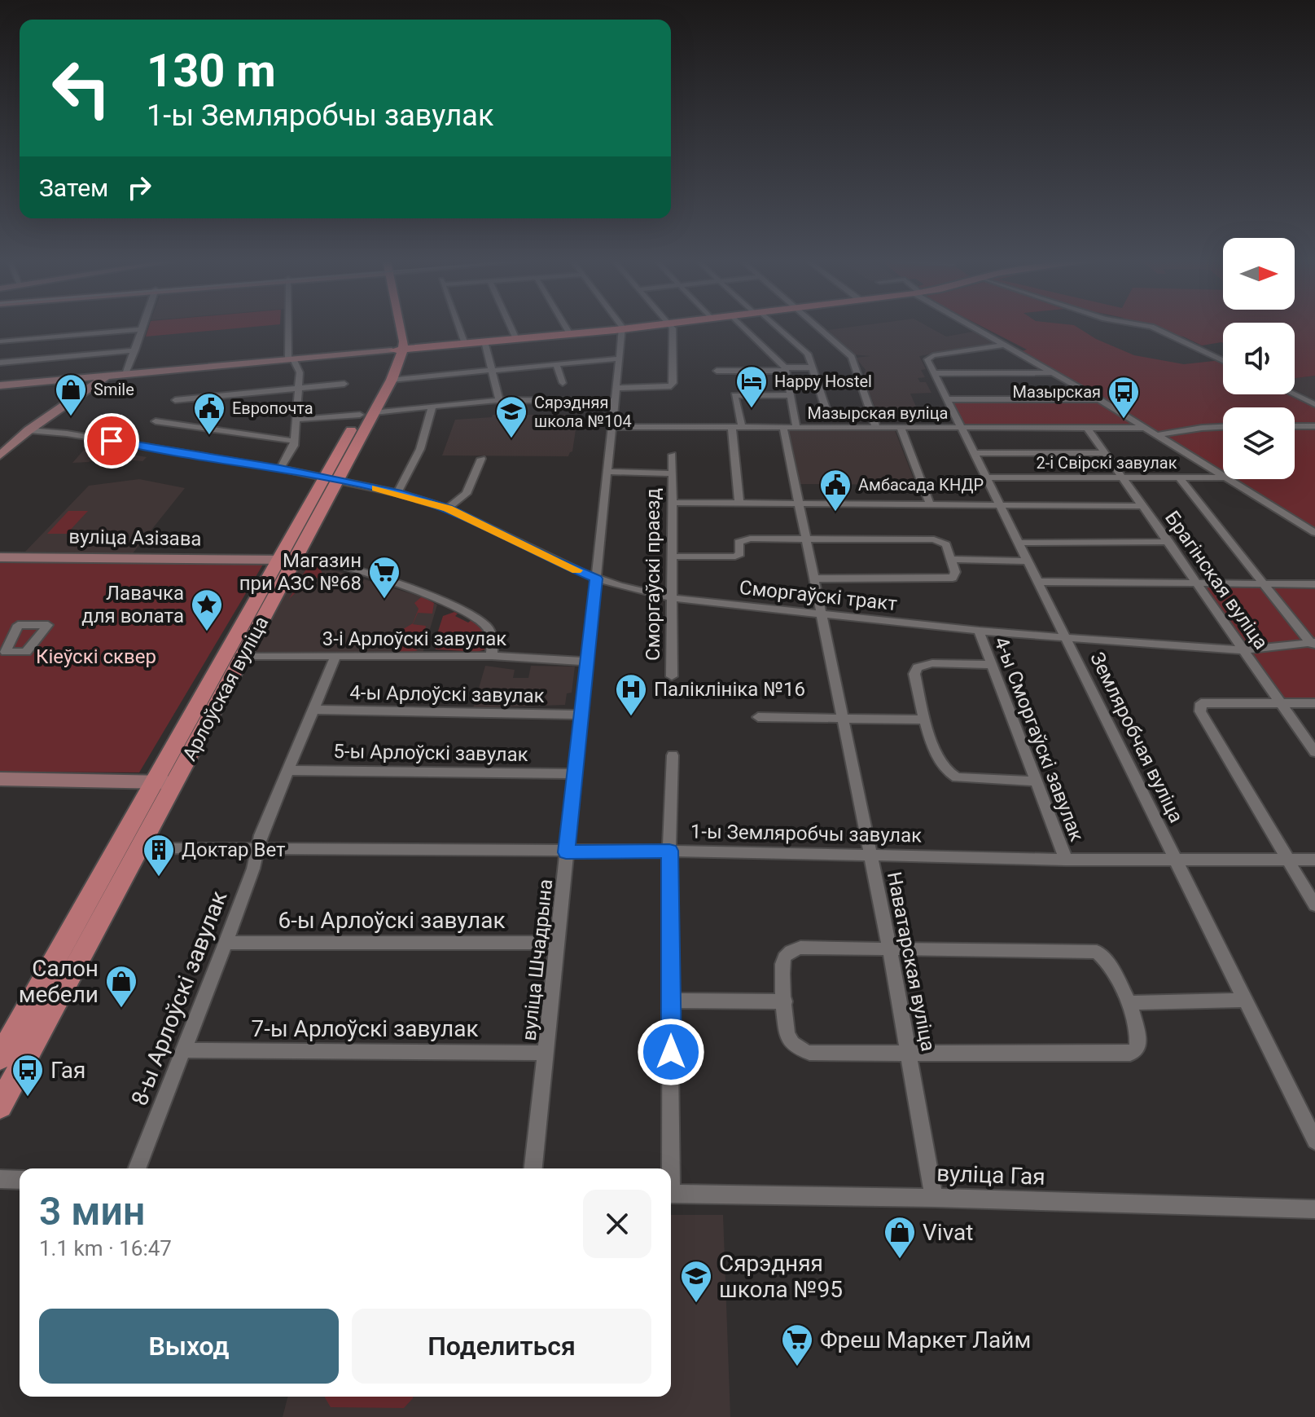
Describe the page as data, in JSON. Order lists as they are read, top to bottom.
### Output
{
  "streets": {
    "main road": ["Арлоўская вуліца"],
    "street": [
      "Мазырская вуліца",
      "2-і Свірскі завулак",
      "вуліца Азізава",
      "Сморгаўскі праезд",
      "Брагінская вуліца",
      "Сморгаўскі тракт",
      "3-і Арлоўскі завулак",
      "4-ы Арлоўскі завулак",
      "Земляробчая вуліца",
      "4-ы Сморгаўскі завулак",
      "5-ы Арлоўскі завулак",
      "1-ы Земляробчы завулак",
      "6-ы Арлоўскі завулак",
      "вуліца Шчадрына",
      "Наватарская вуліца",
      "8-ы Арлоўскі завулак",
      "7-ы Арлоўскі завулак",
      "вуліца Гая"
    ]
  },
  "crossings": [
    ["Мазырская вуліца", "Брагінская вуліца"],
    ["Мазырская вуліца", "Земляробчая вуліца"],
    ["Мазырская вуліца", "вуліца Шчадрына"],
    ["Мазырская вуліца", "Наватарская вуліца"],
    ["2-і Свірскі завулак", "Брагінская вуліца"],
    ["2-і Свірскі завулак", "Земляробчая вуліца"],
    ["вуліца Азізава", "Арлоўская вуліца"],
    ["Сморгаўскі праезд", "Сморгаўскі тракт"],
    ["Сморгаўскі праезд", "вуліца Шчадрына"],
    ["Брагінская вуліца", "Сморгаўскі тракт"],
    ["Сморгаўскі тракт", "Арлоўская вуліца"],
    ["Сморгаўскі тракт", "Земляробчая вуліца"],
    ["Сморгаўскі тракт", "4-ы Сморгаўскі завулак"],
    ["Сморгаўскі тракт", "вуліца Шчадрына"],
    ["Сморгаўскі тракт", "Наватарская вуліца"],
    ["3-і Арлоўскі завулак", "Арлоўская вуліца"],
    ["3-і Арлоўскі завулак", "вуліца Шчадрына"],
    ["3-і Арлоўскі завулак", "8-ы Арлоўскі завулак"],
    ["Арлоўская вуліца", "1-ы Земляробчы завулак"],
    ["4-ы Арлоўскі завулак", "вуліца Шчадрына"],
    ["4-ы Арлоўскі завулак", "8-ы Арлоўскі завулак"],
    ["Земляробчая вуліца", "1-ы Земляробчы завулак"],
    ["4-ы Сморгаўскі завулак", "1-ы Земляробчы завулак"],
    ["5-ы Арлоўскі завулак", "вуліца Шчадрына"],
    ["5-ы Арлоўскі завулак", "8-ы Арлоўскі завулак"],
    ["1-ы Земляробчы завулак", "вуліца Шчадрына"],
    ["1-ы Земляробчы завулак", "Наватарская вуліца"],
    ["1-ы Земляробчы завулак", "8-ы Арлоўскі завулак"],
    ["6-ы Арлоўскі завулак", "вуліца Шчадрына"],
    ["6-ы Арлоўскі завулак", "8-ы Арлоўскі завулак"],
    ["вуліца Шчадрына", "7-ы Арлоўскі завулак"],
    ["Наватарская вуліца", "вуліца Гая"],
    ["8-ы Арлоўскі завулак", "7-ы Арлоўскі завулак"]
  ],
  "parks": ["Кіеўскі сквер"],
  "places": {
    "hotel": ["Happy Hostel"],
    "shop": ["Smile", "Салон мебели", "Vivat"],
    "bus stop": ["Мазырская", "Гая"],
    "public building": ["Европочта", "Амбасада КНДР"],
    "school or university": ["Сярэдняя школа №104", "Сярэдняя школа №95"],
    "supermarket": ["Магазин при АЗС №68", "Фреш Маркет Лайм"],
    "place": ["Лавачка для волата"],
    "hospital": ["Паліклініка №16"],
    "building": ["Доктар Вет"]
  },
  "north": "right",
  "page": {
    "turn": ["130 m", "1-ы Земляробчы завулак"],
    "then": "Затем",
    "heading": ["3 мин", "1.1 km · 16:47"],
    "buttons": ["Выход", "Поделиться"]
  }
}
